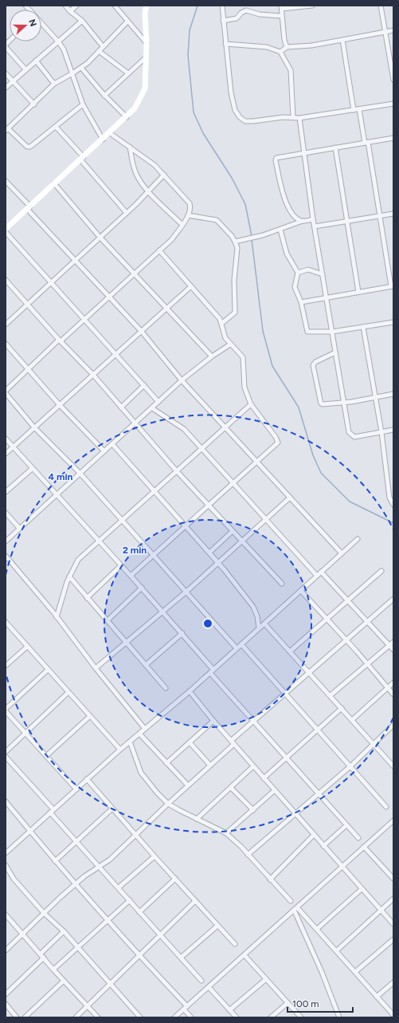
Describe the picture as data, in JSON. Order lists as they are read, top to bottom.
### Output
{
  "scale_bar": "100 m",
  "north": "right",
  "rings": ["4 min", "2 min"]
}
